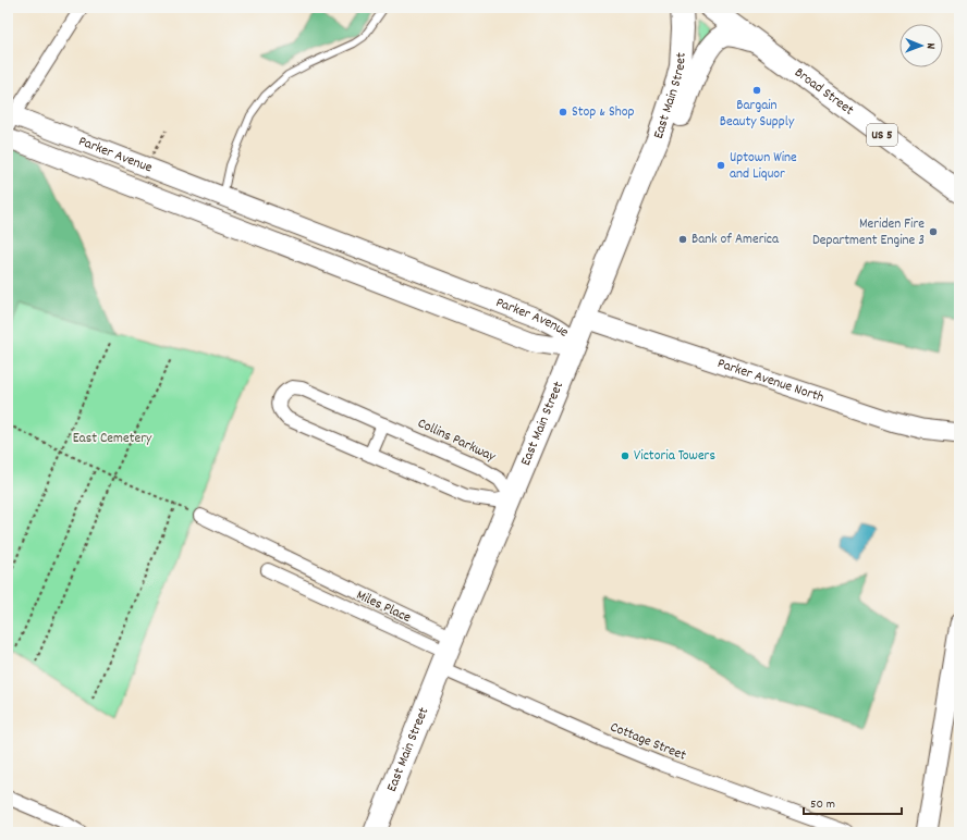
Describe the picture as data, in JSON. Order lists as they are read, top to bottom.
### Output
{
  "streets": {
    "main road": ["Broad Street", "East Main Street", "US 5"],
    "street": [
      "Parker Avenue",
      "Parker Avenue North",
      "Collins Parkway",
      "Miles Place",
      "Cottage Street"
    ]
  },
  "crossings": [
    ["East Main Street", "Parker Avenue"],
    ["East Main Street", "Parker Avenue North"],
    ["East Main Street", "Collins Parkway"],
    ["East Main Street", "Miles Place"],
    ["East Main Street", "Cottage Street"],
    ["Miles Place", "Cottage Street"]
  ],
  "parks": ["East Cemetery"],
  "places": [
    "Bargain Beauty Supply",
    "Stop & Shop",
    "Uptown Wine and Liquor",
    "Meriden Fire Department Engine 3",
    "Bank of America",
    "Victoria Towers"
  ],
  "scale_bar": "50 m",
  "north": "right"
}
